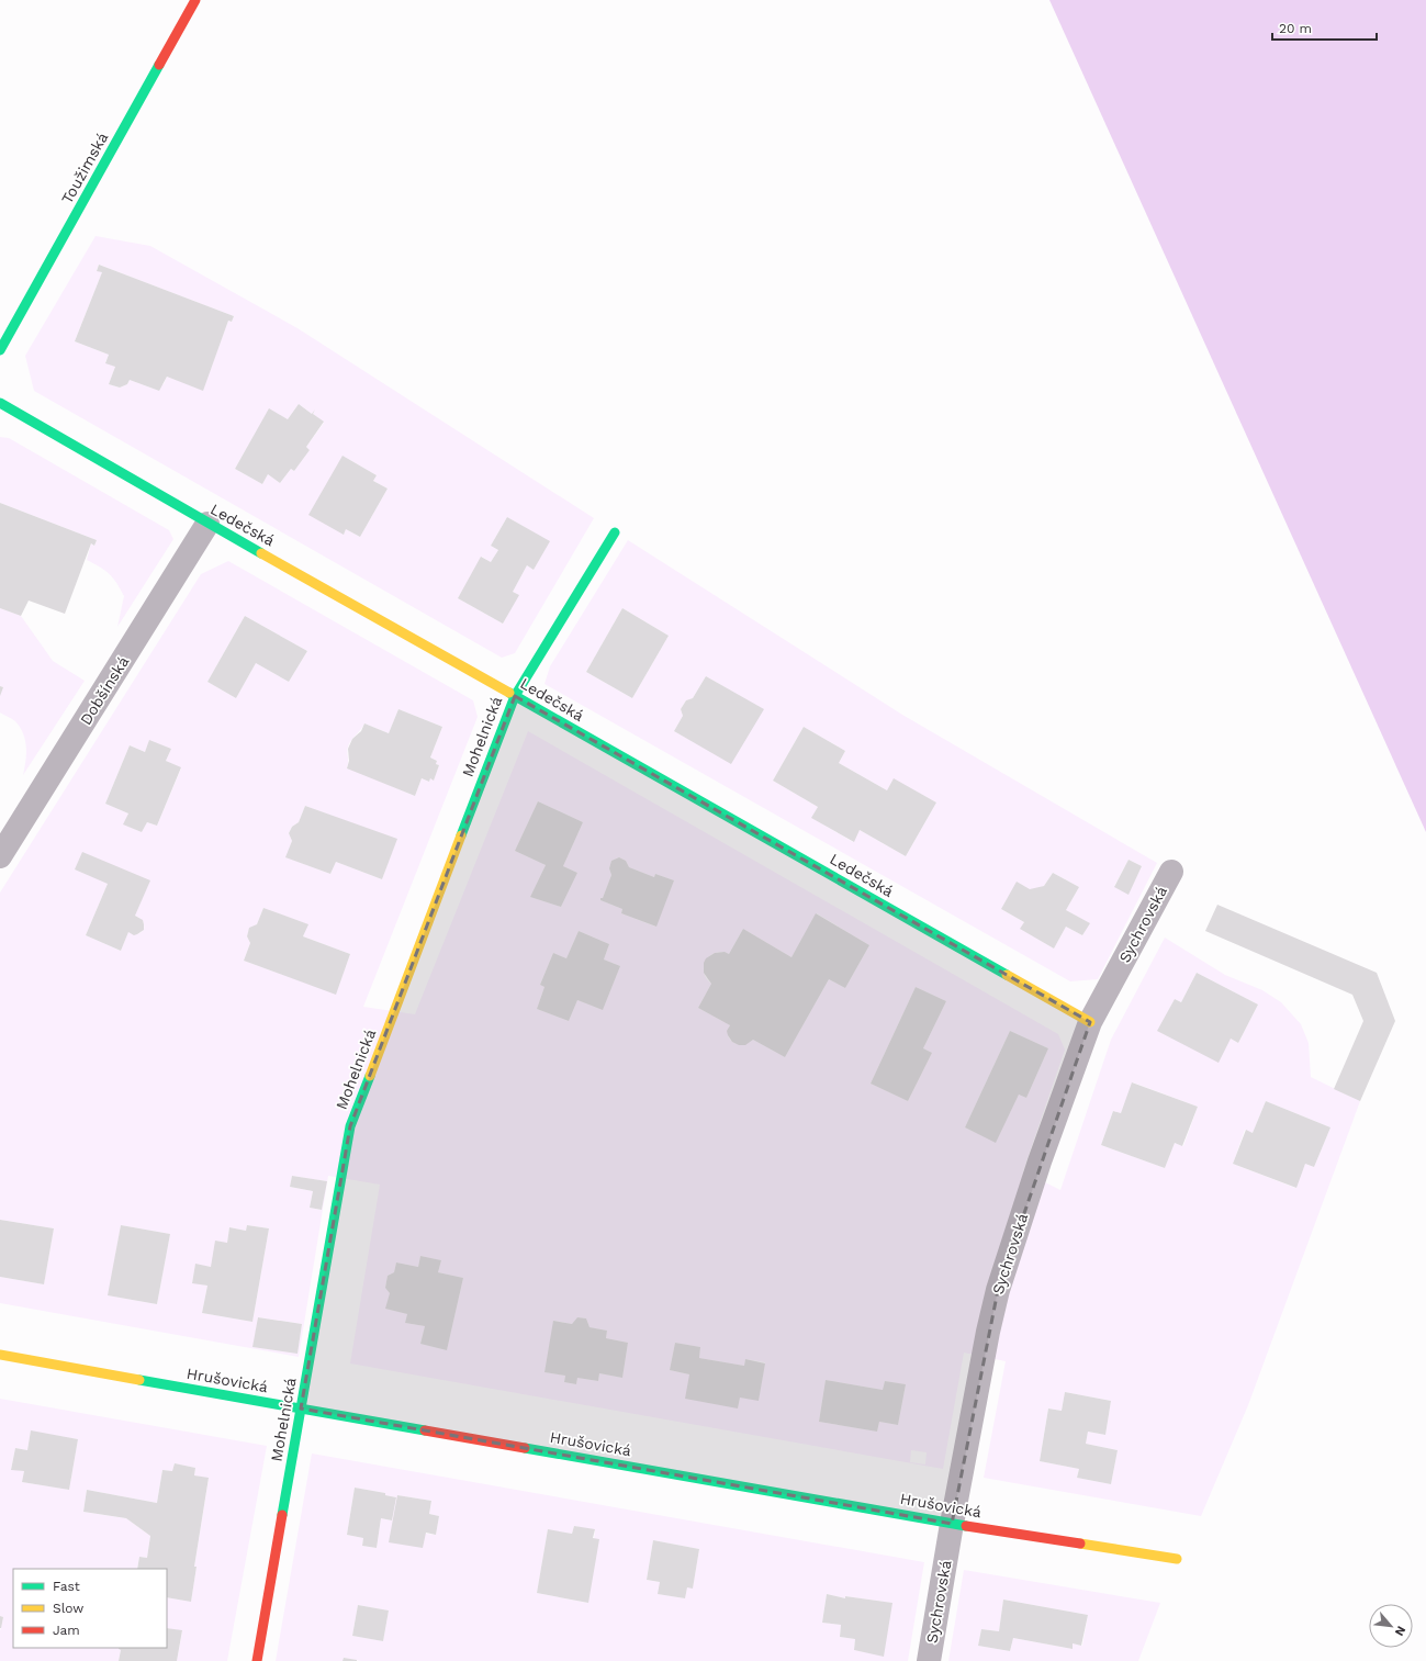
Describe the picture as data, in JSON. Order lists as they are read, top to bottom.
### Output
{
  "streets": {
    "street": [
      "Toužimská",
      "Ledečská",
      "Dobšínská",
      "Mohelnická",
      "Sychrovská",
      "Hrušovická"
    ]
  },
  "crossings": [
    ["Ledečská", "Dobšínská"],
    ["Ledečská", "Mohelnická"],
    ["Ledečská", "Sychrovská"],
    ["Mohelnická", "Hrušovická"],
    ["Sychrovská", "Hrušovická"]
  ],
  "legend": ["Fast", "Slow", "Jam"],
  "scale_bar": "20 m",
  "north": "bottom right"
}
